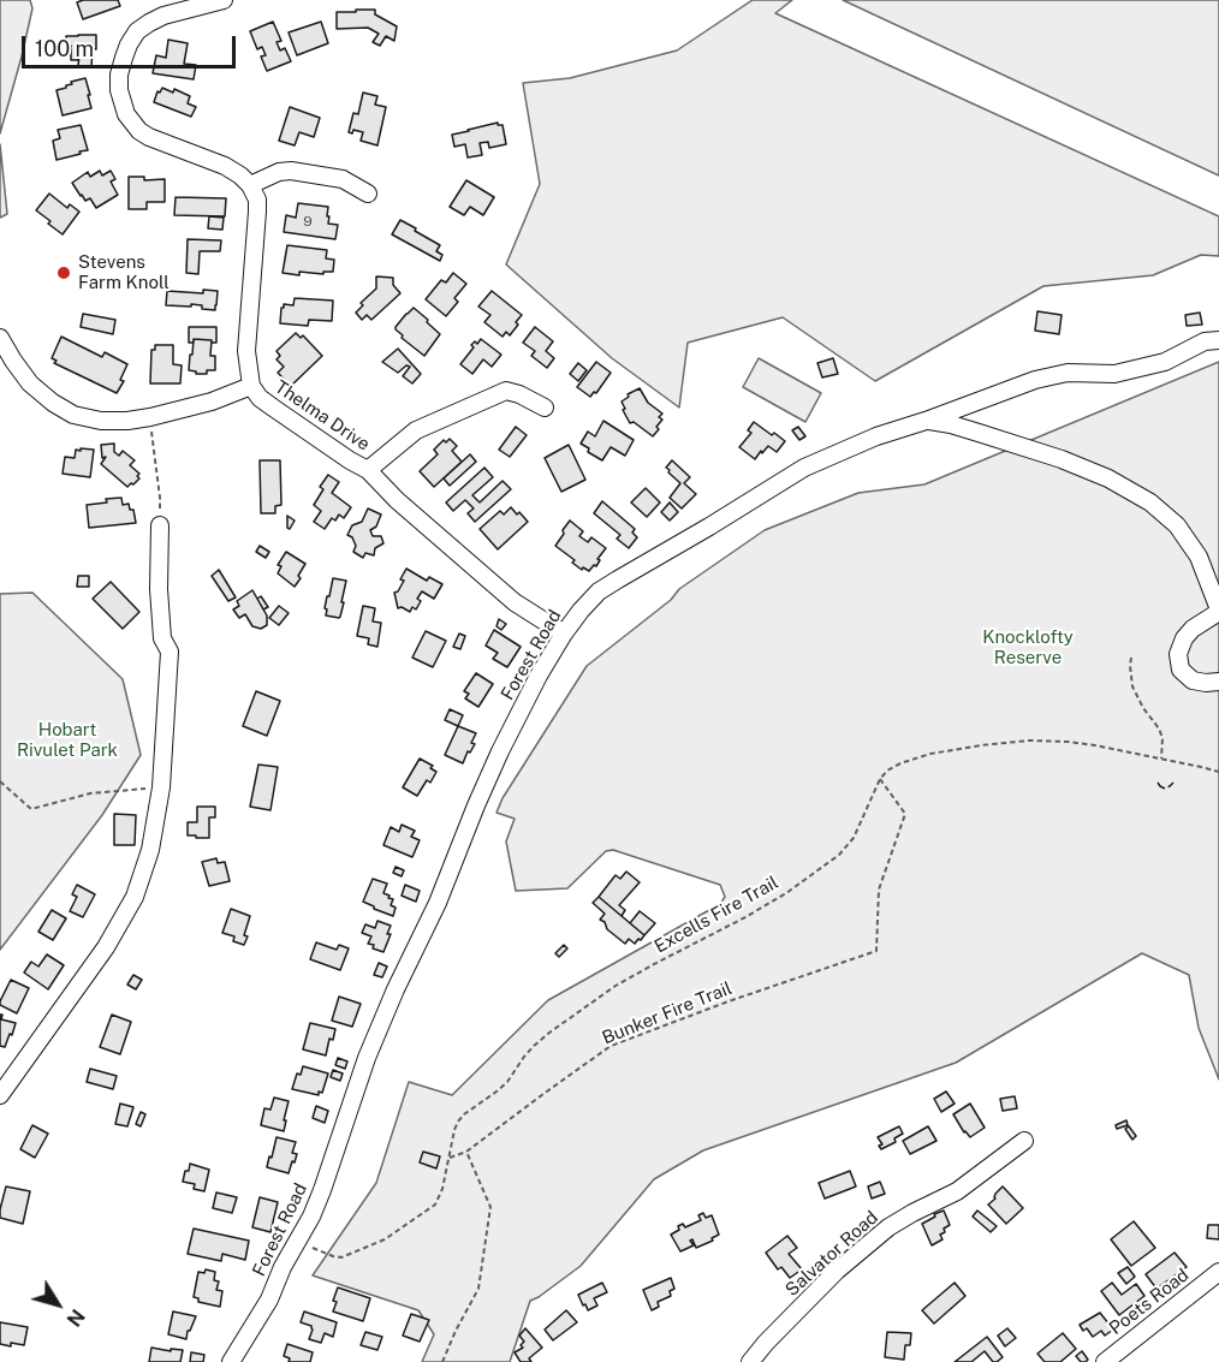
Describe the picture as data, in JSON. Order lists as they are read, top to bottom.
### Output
{
  "streets": {
    "street": [
      "Thelma Drive",
      "Forest Road",
      "Salvator Road",
      "Poets Road"
    ],
    "path": ["Excells Fire Trail", "Bunker Fire Trail"]
  },
  "crossings": [
    ["Thelma Drive", "Forest Road"],
    ["Forest Road", "Excells Fire Trail"],
    ["Excells Fire Trail", "Bunker Fire Trail"]
  ],
  "parks": ["Knocklofty Reserve", "Hobart Rivulet Park"],
  "places": ["Stevens Farm Knoll"],
  "house_numbers": ["9"],
  "scale_bar": "100 m",
  "north": "bottom right"
}
